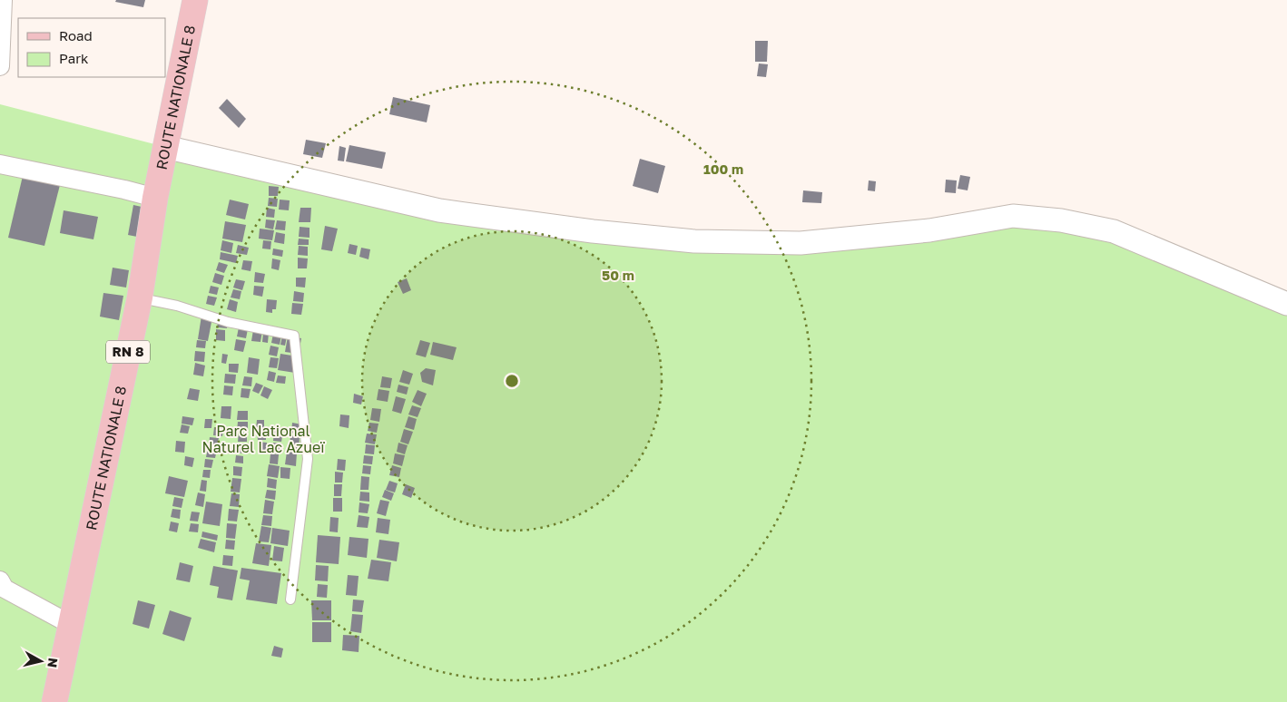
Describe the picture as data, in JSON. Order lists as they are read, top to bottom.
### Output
{
  "streets": {
    "main road": ["ROUTE NATIONALE 8", "RN 8"]
  },
  "parks": ["Parc National Naturel Lac Azueï"],
  "legend": ["Road", "Park"],
  "north": "right",
  "rings": ["100 m", "50 m"]
}
